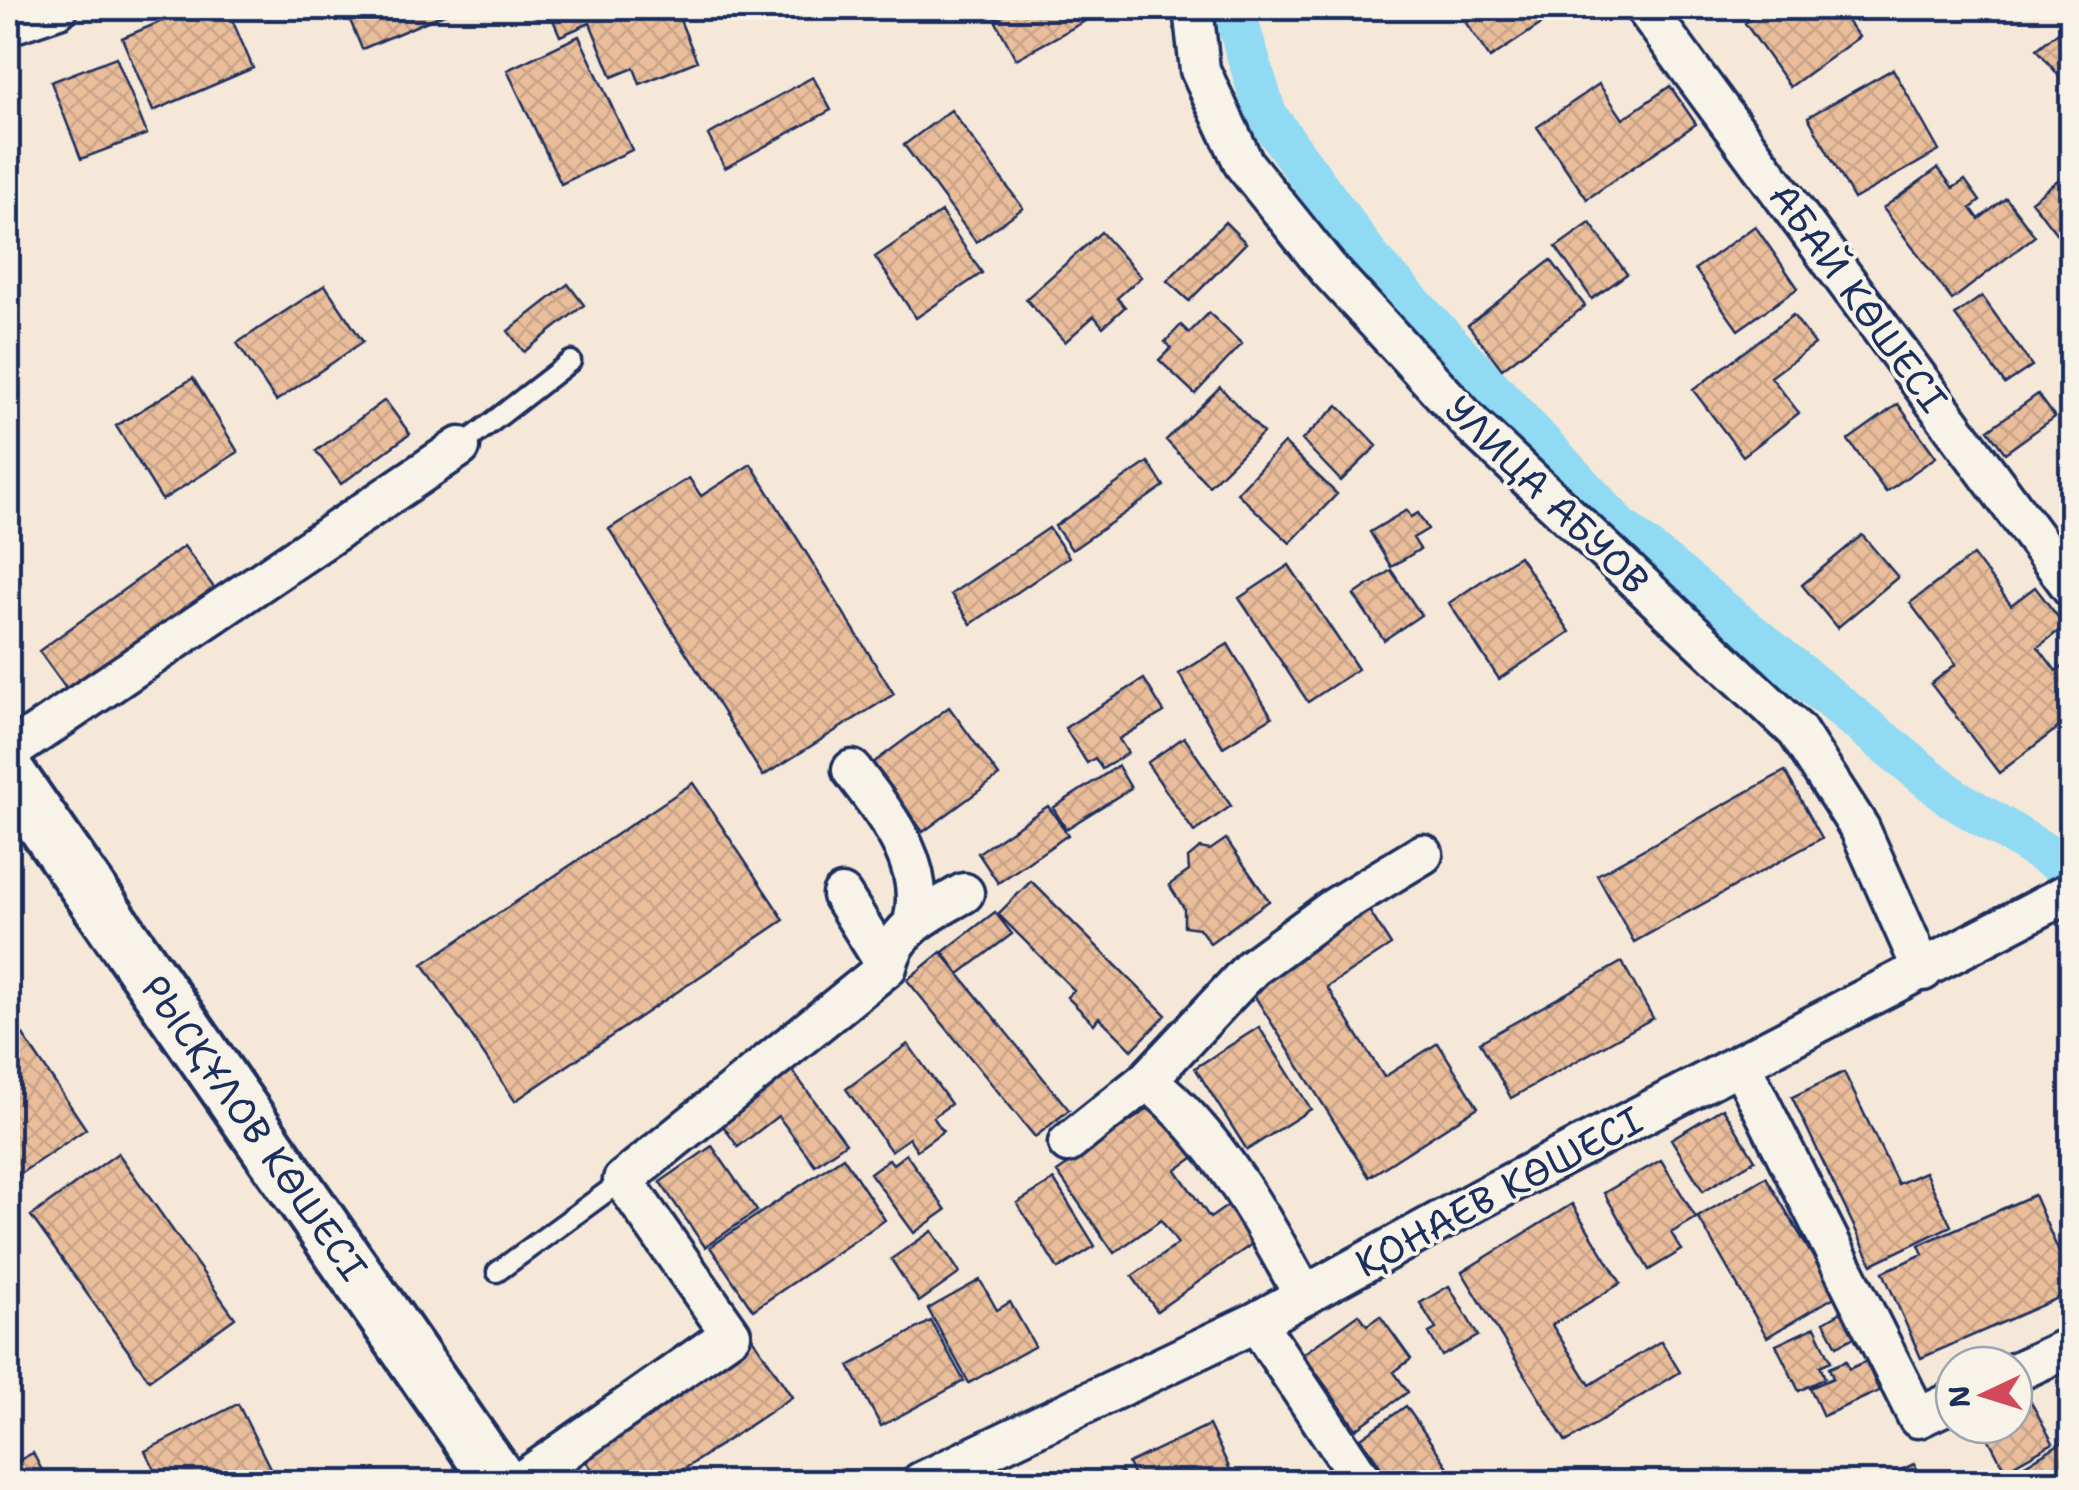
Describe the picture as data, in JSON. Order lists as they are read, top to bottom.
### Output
{
  "streets": {
    "main road": ["РЫСҚҰЛОВ КӨШЕСІ"],
    "street": ["АБАЙ КӨШЕСІ", "УЛИЦА АБУОВ", "ҚОНАЕВ КӨШЕСІ"]
  },
  "crossings": [
    ["УЛИЦА АБУОВ", "ҚОНАЕВ КӨШЕСІ"]
  ],
  "north": "left"
}
